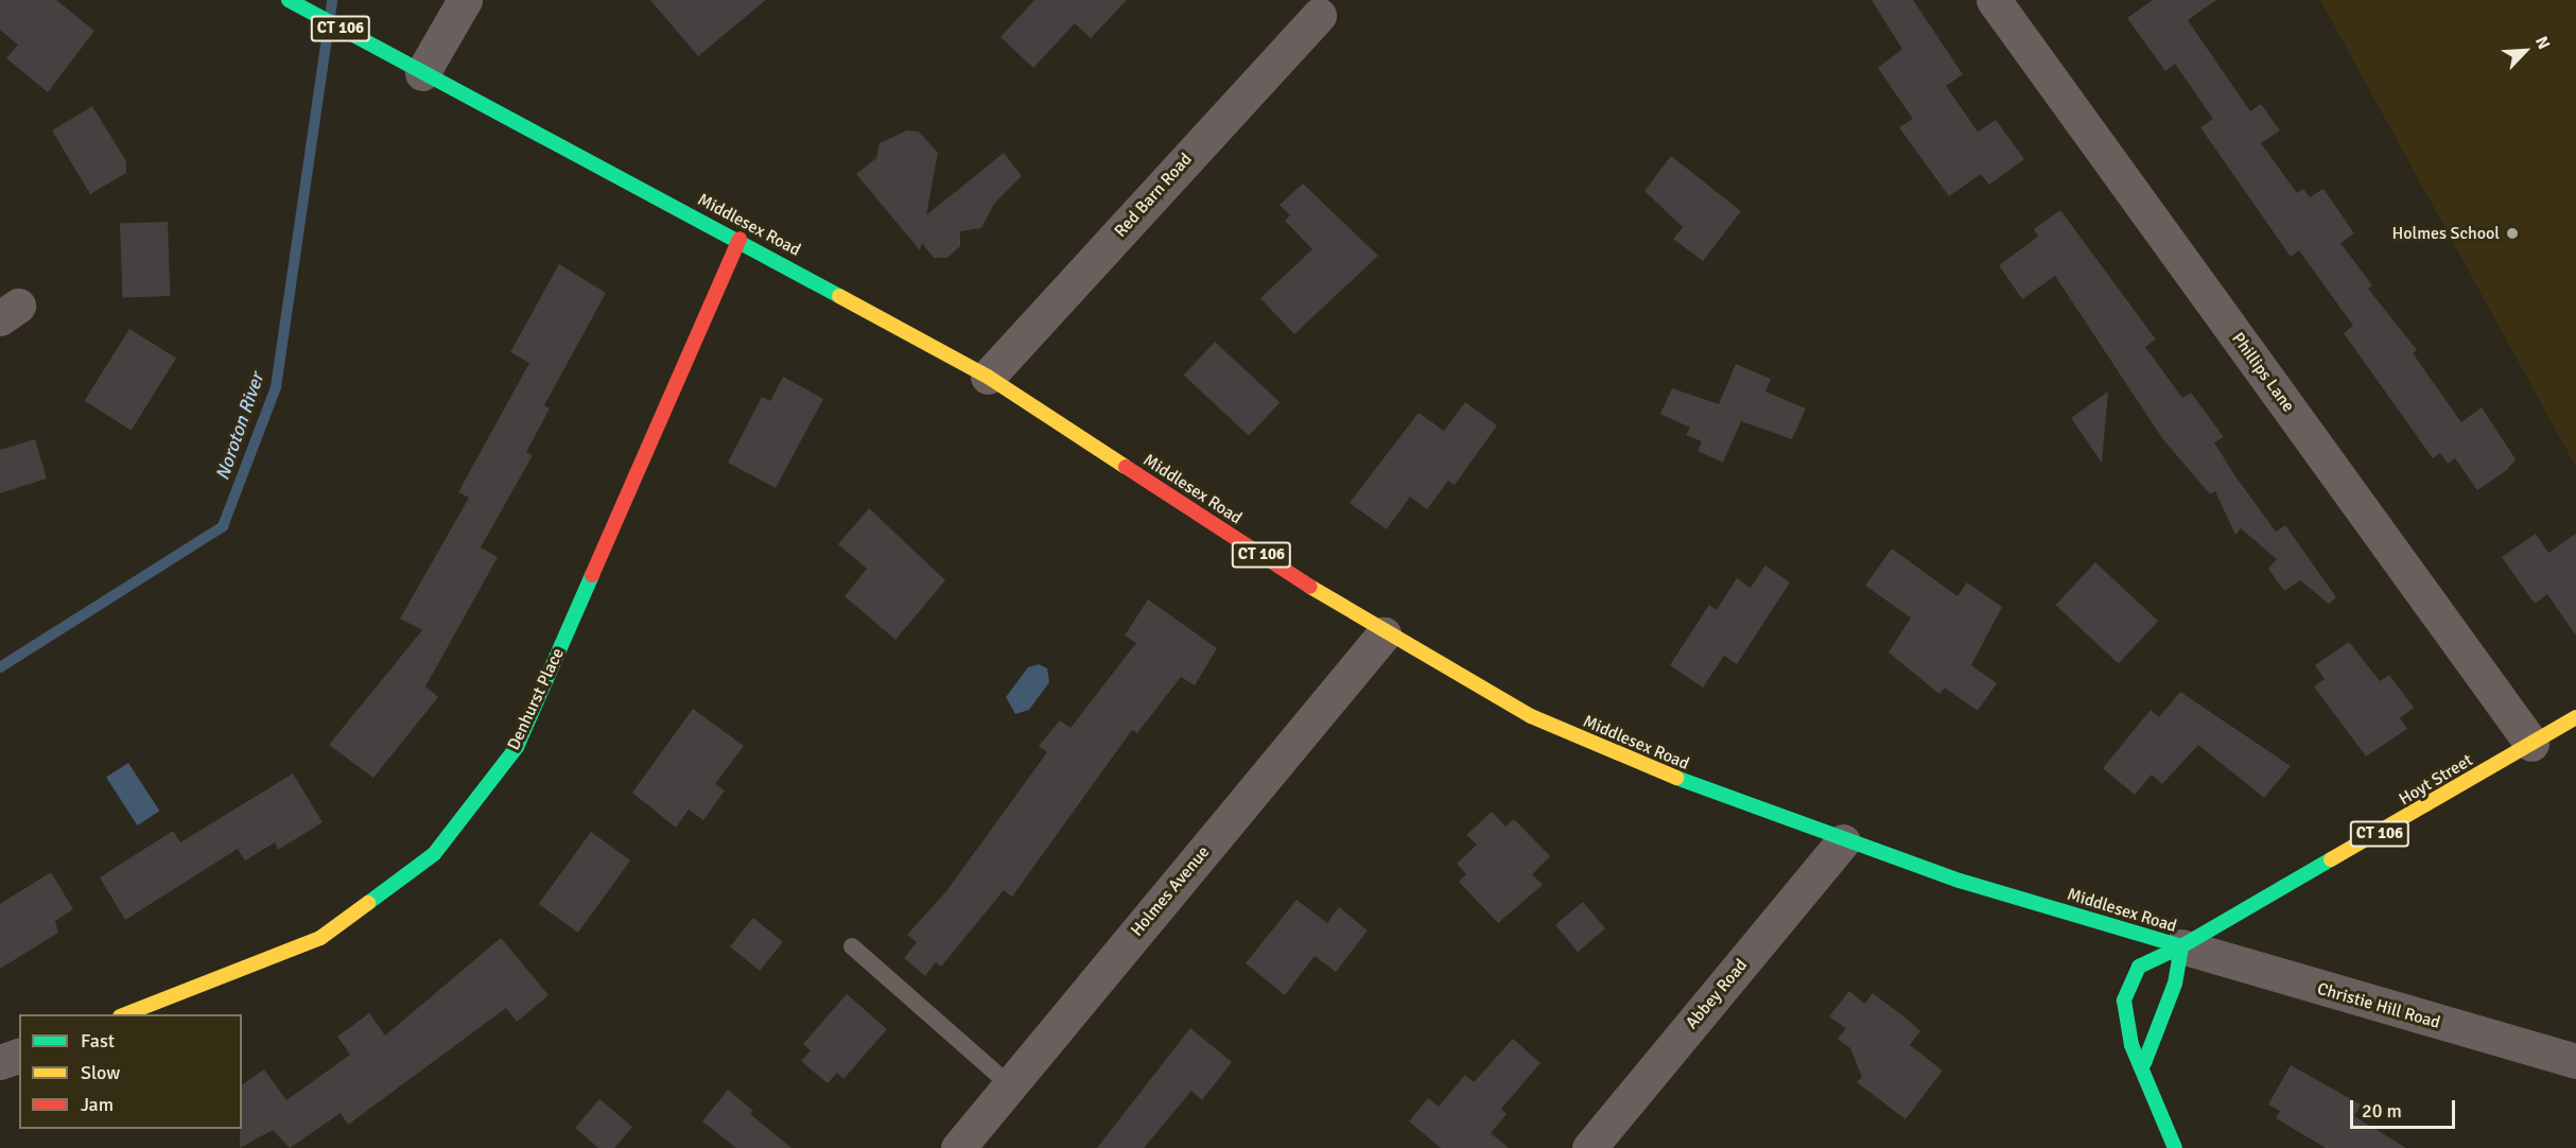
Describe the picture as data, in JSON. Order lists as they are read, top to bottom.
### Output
{
  "streets": {
    "main road": [
      "CT 106",
      "Middlesex Road",
      "Denhurst Place",
      "Hoyt Street"
    ],
    "street": [
      "Red Barn Road",
      "Phillips Lane",
      "Holmes Avenue",
      "Abbey Road",
      "Christie Hill Road"
    ]
  },
  "crossings": [
    ["Red Barn Road", "Middlesex Road"],
    ["Middlesex Road", "Denhurst Place"],
    ["Middlesex Road", "Hoyt Street"],
    ["Middlesex Road", "Holmes Avenue"],
    ["Middlesex Road", "Abbey Road"],
    ["Middlesex Road", "Christie Hill Road"],
    ["Phillips Lane", "Hoyt Street"],
    ["Hoyt Street", "Christie Hill Road"]
  ],
  "water": ["Noroton River"],
  "places": ["Holmes School"],
  "legend": ["Fast", "Slow", "Jam"],
  "scale_bar": "20 m",
  "north": "top right"
}
